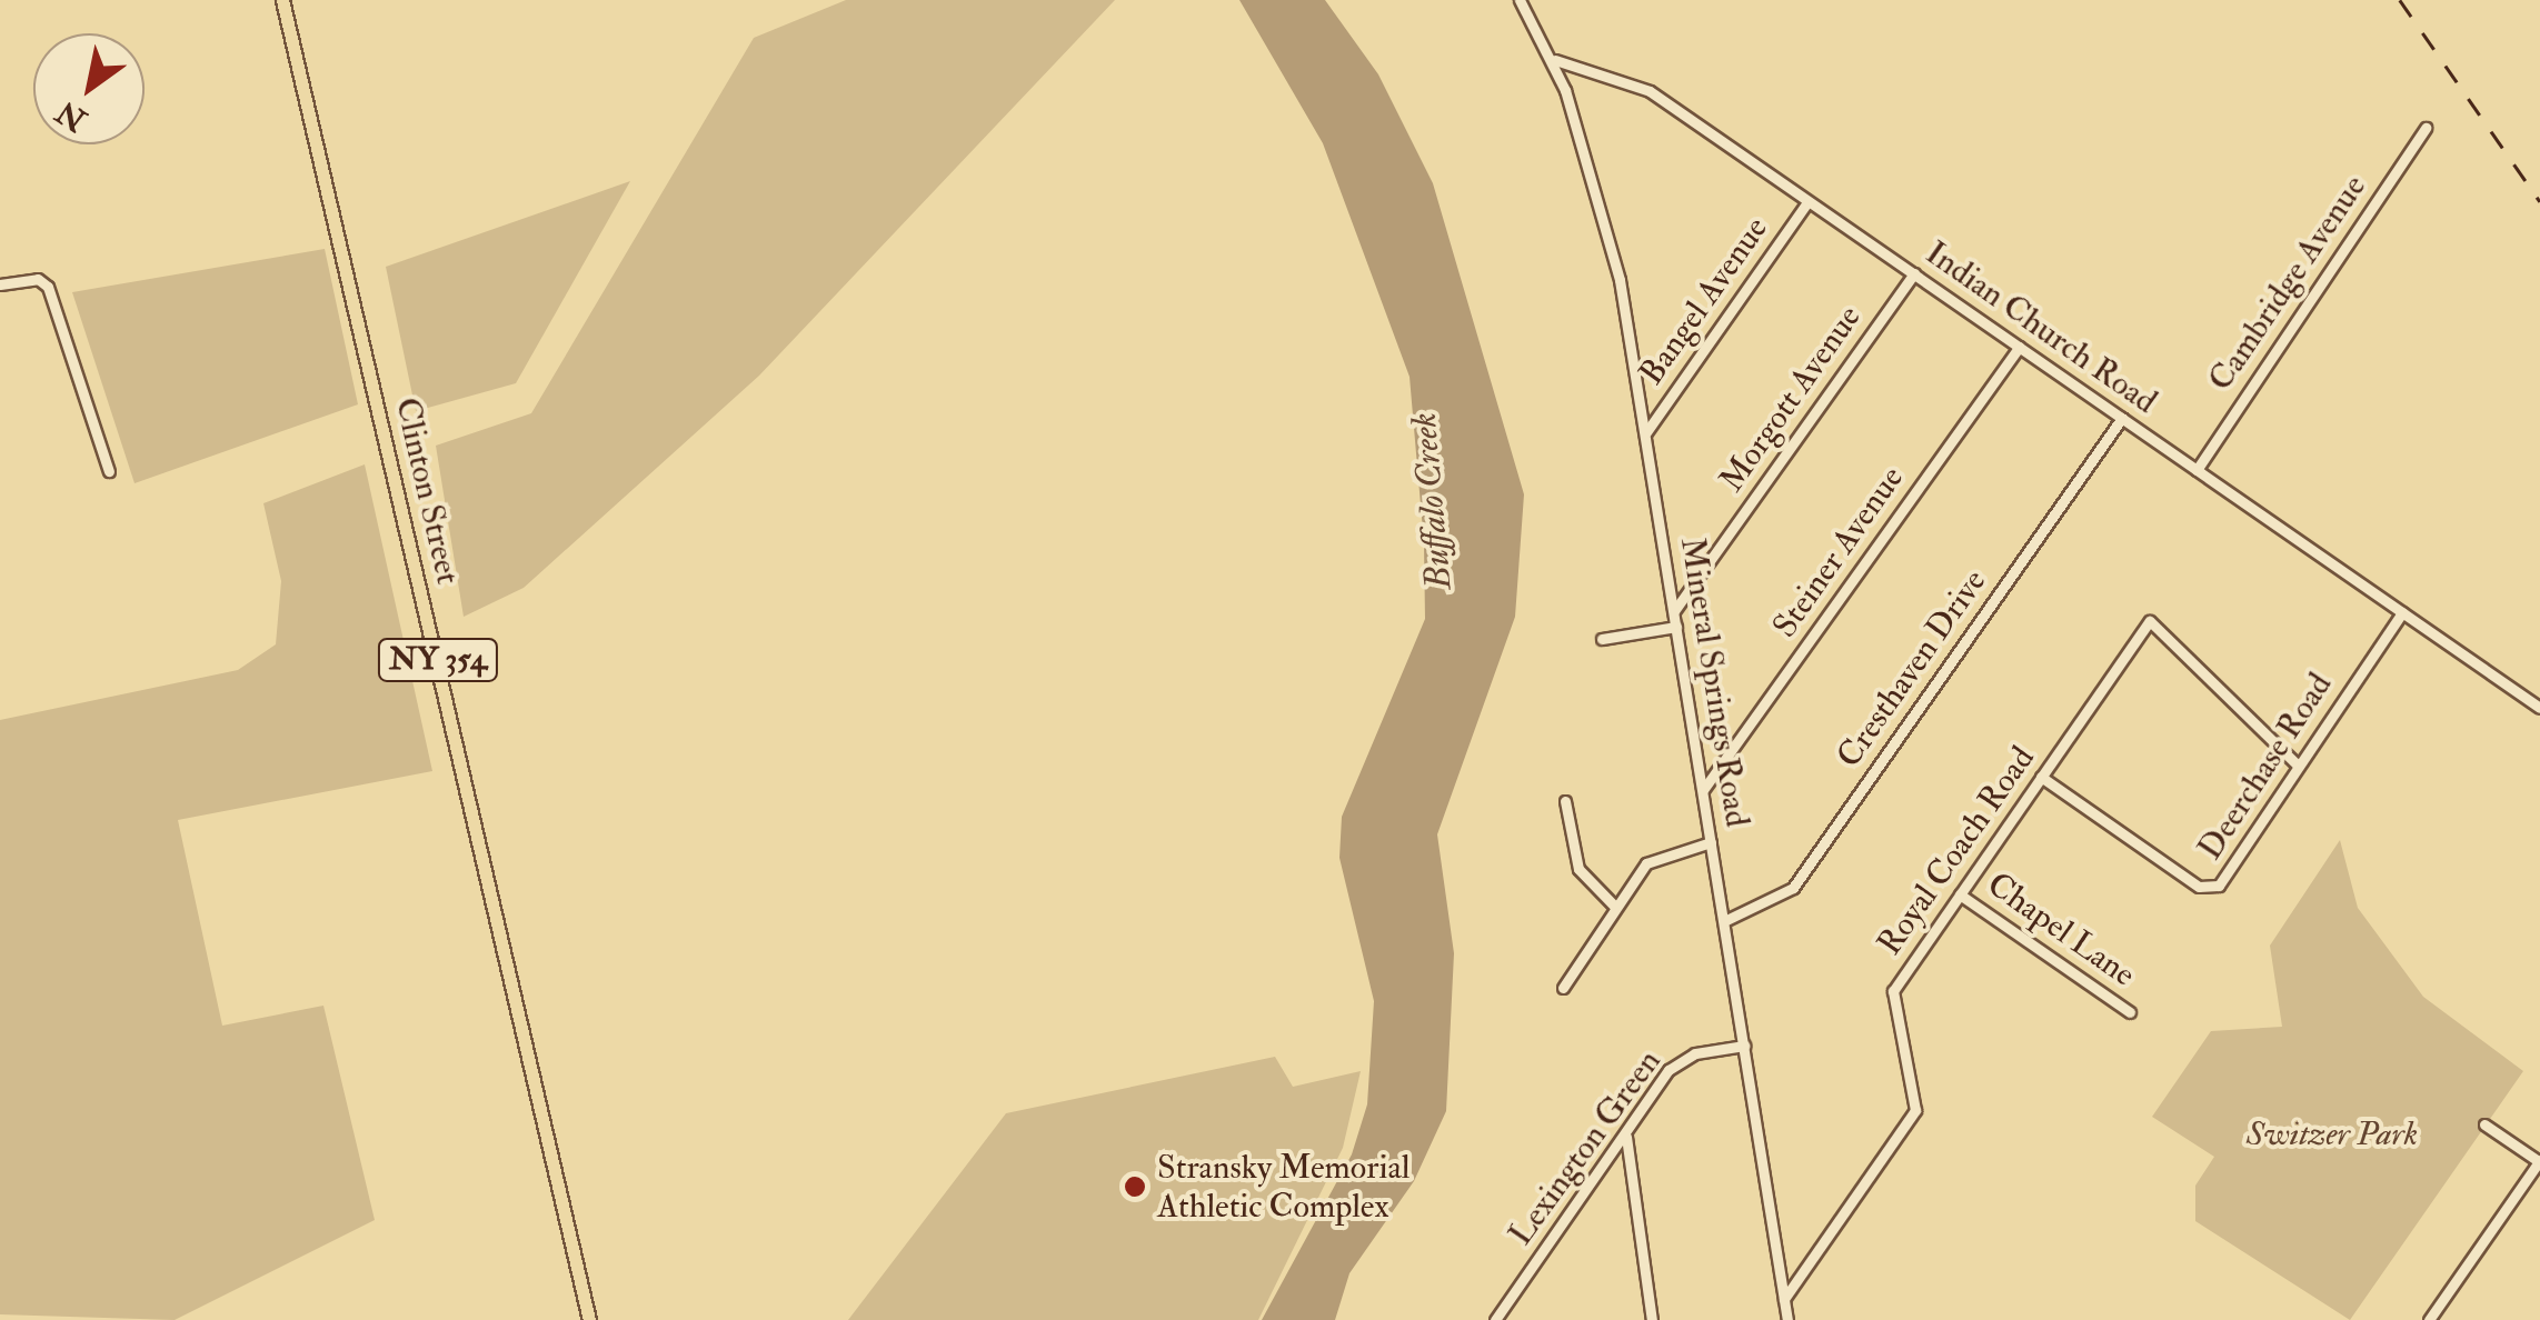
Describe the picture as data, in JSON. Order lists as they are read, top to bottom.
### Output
{
  "streets": {
    "main road": ["Clinton Street", "NY 354"],
    "street": [
      "Cambridge Avenue",
      "Bangel Avenue",
      "Indian Church Road",
      "Morgott Avenue",
      "Steiner Avenue",
      "Cresthaven Drive",
      "Mineral Springs Road",
      "Deerchase Road",
      "Royal Coach Road",
      "Chapel Lane",
      "Lexington Green"
    ]
  },
  "crossings": [
    ["Cambridge Avenue", "Indian Church Road"],
    ["Bangel Avenue", "Indian Church Road"],
    ["Bangel Avenue", "Mineral Springs Road"],
    ["Indian Church Road", "Morgott Avenue"],
    ["Indian Church Road", "Steiner Avenue"],
    ["Indian Church Road", "Cresthaven Drive"],
    ["Indian Church Road", "Mineral Springs Road"],
    ["Indian Church Road", "Deerchase Road"],
    ["Morgott Avenue", "Mineral Springs Road"],
    ["Steiner Avenue", "Mineral Springs Road"],
    ["Cresthaven Drive", "Mineral Springs Road"],
    ["Mineral Springs Road", "Royal Coach Road"],
    ["Mineral Springs Road", "Lexington Green"],
    ["Deerchase Road", "Royal Coach Road"],
    ["Royal Coach Road", "Chapel Lane"]
  ],
  "water": ["Buffalo Creek"],
  "parks": ["Switzer Park"],
  "places": ["Stransky Memorial Athletic Complex"],
  "north": "bottom left"
}
